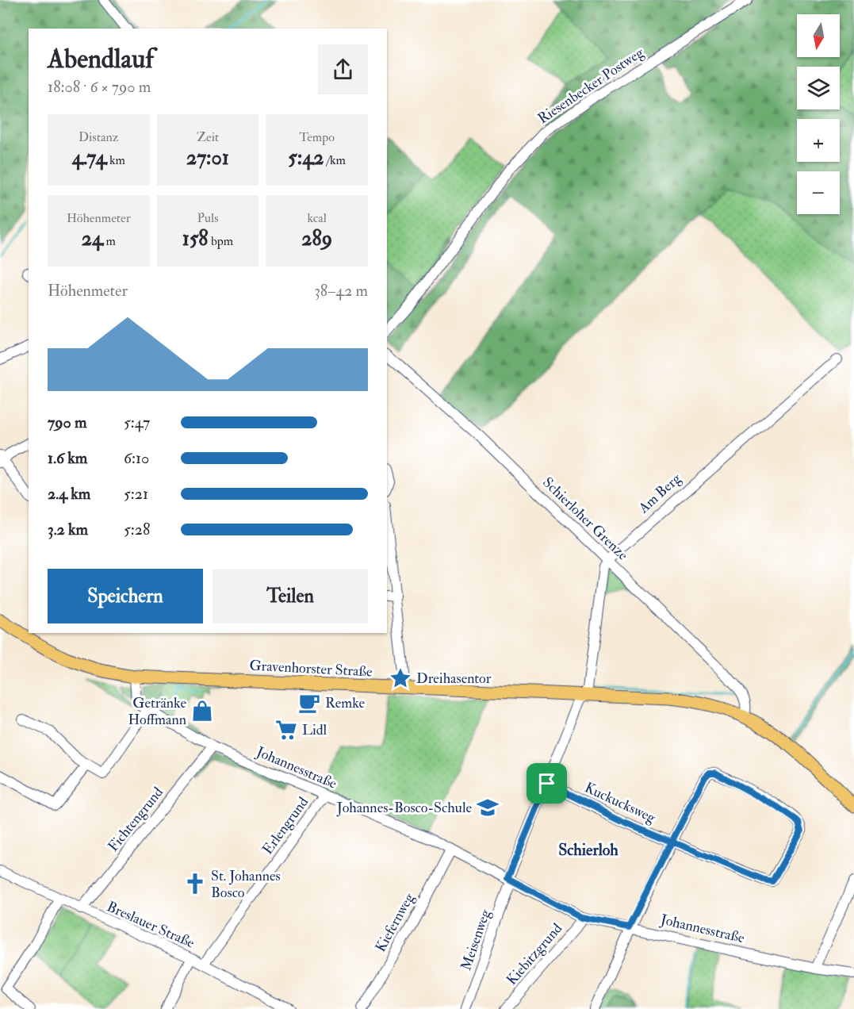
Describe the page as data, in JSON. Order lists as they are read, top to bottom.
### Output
{
  "streets": {
    "main road": ["Gravenhorster Straße"],
    "street": [
      "Riesenbecker Postweg",
      "Am Berg",
      "Schierloher Grenze",
      "Johannesstraße",
      "Kuckucksweg",
      "Fichtengrund",
      "Erlengrund",
      "Kiefernweg",
      "Breslauer Straße",
      "Meisenweg",
      "Kiebitzgrund"
    ]
  },
  "crossings": [
    ["Am Berg", "Schierloher Grenze"],
    ["Schierloher Grenze", "Gravenhorster Straße"],
    ["Gravenhorster Straße", "Johannesstraße"],
    ["Gravenhorster Straße", "Meisenweg"],
    ["Johannesstraße", "Fichtengrund"],
    ["Johannesstraße", "Erlengrund"],
    ["Johannesstraße", "Kiefernweg"],
    ["Johannesstraße", "Meisenweg"],
    ["Johannesstraße", "Kiebitzgrund"],
    ["Kuckucksweg", "Meisenweg"],
    ["Fichtengrund", "Breslauer Straße"],
    ["Erlengrund", "Breslauer Straße"]
  ],
  "districts": ["Schierloh"],
  "places": {
    "place": ["Dreihasentor"],
    "cafe": ["Remke"],
    "shop": ["Getränke Hoffmann"],
    "supermarket": ["Lidl"],
    "school or university": ["Johannes-Bosco-Schule"],
    "church": ["St. Johannes Bosco"]
  },
  "north": "bottom",
  "page": {
    "map_buttons": ["+", "−"],
    "heading": ["Abendlauf", "18:08 · 6 × 790 m"],
    "stats": [
      ["Distanz", "4.74 km"],
      ["Zeit", "27:01"],
      ["Tempo", "5:42 /km"],
      ["Höhenmeter", "24 m"],
      ["Puls", "158 bpm"],
      ["kcal", "289"]
    ],
    "chart": ["Höhenmeter", "38–42 m"],
    "list": [
      {
        "name": "790 m",
        "note": "5:47"
      },
      {
        "name": "1.6 km",
        "note": "6:10"
      },
      {
        "name": "2.4 km",
        "note": "5:21"
      },
      {
        "name": "3.2 km",
        "note": "5:28"
      }
    ],
    "buttons": ["Speichern", "Teilen"]
  }
}
